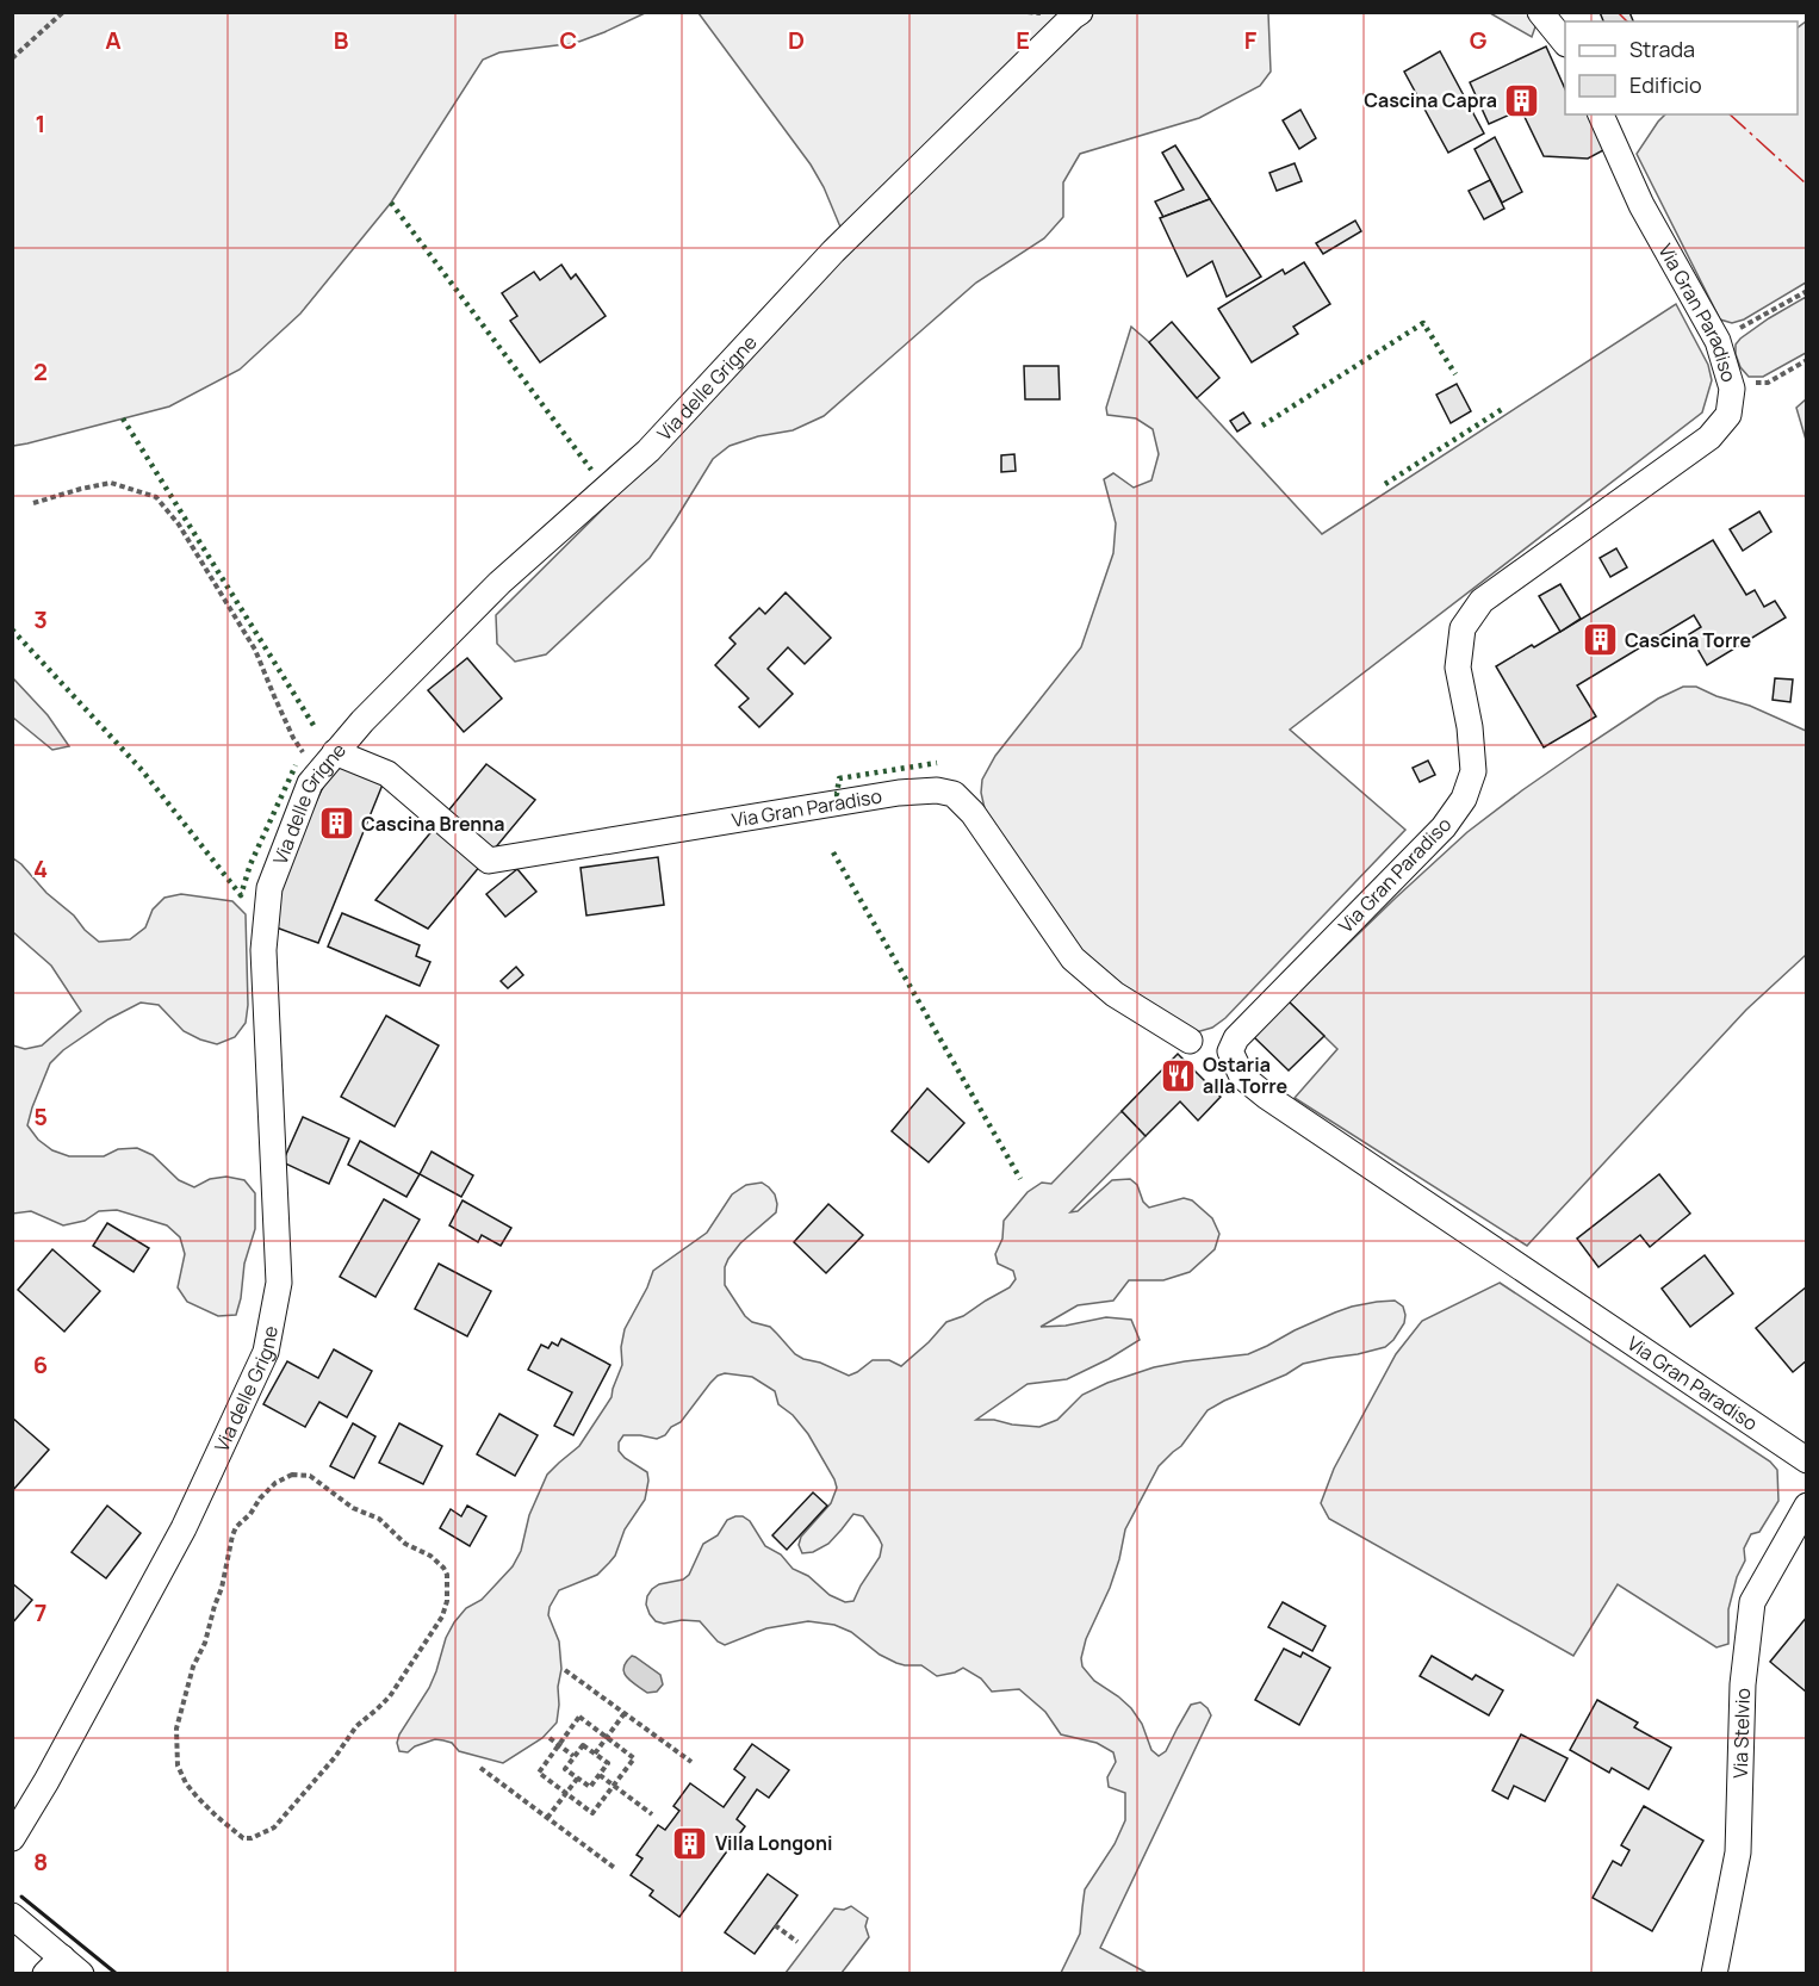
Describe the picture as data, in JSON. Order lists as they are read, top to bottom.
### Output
{
  "streets": {
    "street": ["Via Gran Paradiso", "Via delle Grigne", "Via Stelvio"]
  },
  "crossings": [
    ["Via Gran Paradiso", "Via delle Grigne"]
  ],
  "places": {
    "building": [
      "Cascina Capra",
      "Cascina Torre",
      "Cascina Brenna",
      "Villa Longoni"
    ],
    "restaurant": ["Ostaria alla Torre"]
  },
  "legend": ["Strada", "Edificio"],
  "grid": {
    "columns": [
      "A",
      "B",
      "C",
      "D",
      "E",
      "F",
      "G"
    ],
    "rows": [
      "1",
      "2",
      "3",
      "4",
      "5",
      "6",
      "7",
      "8"
    ]
  }
}
